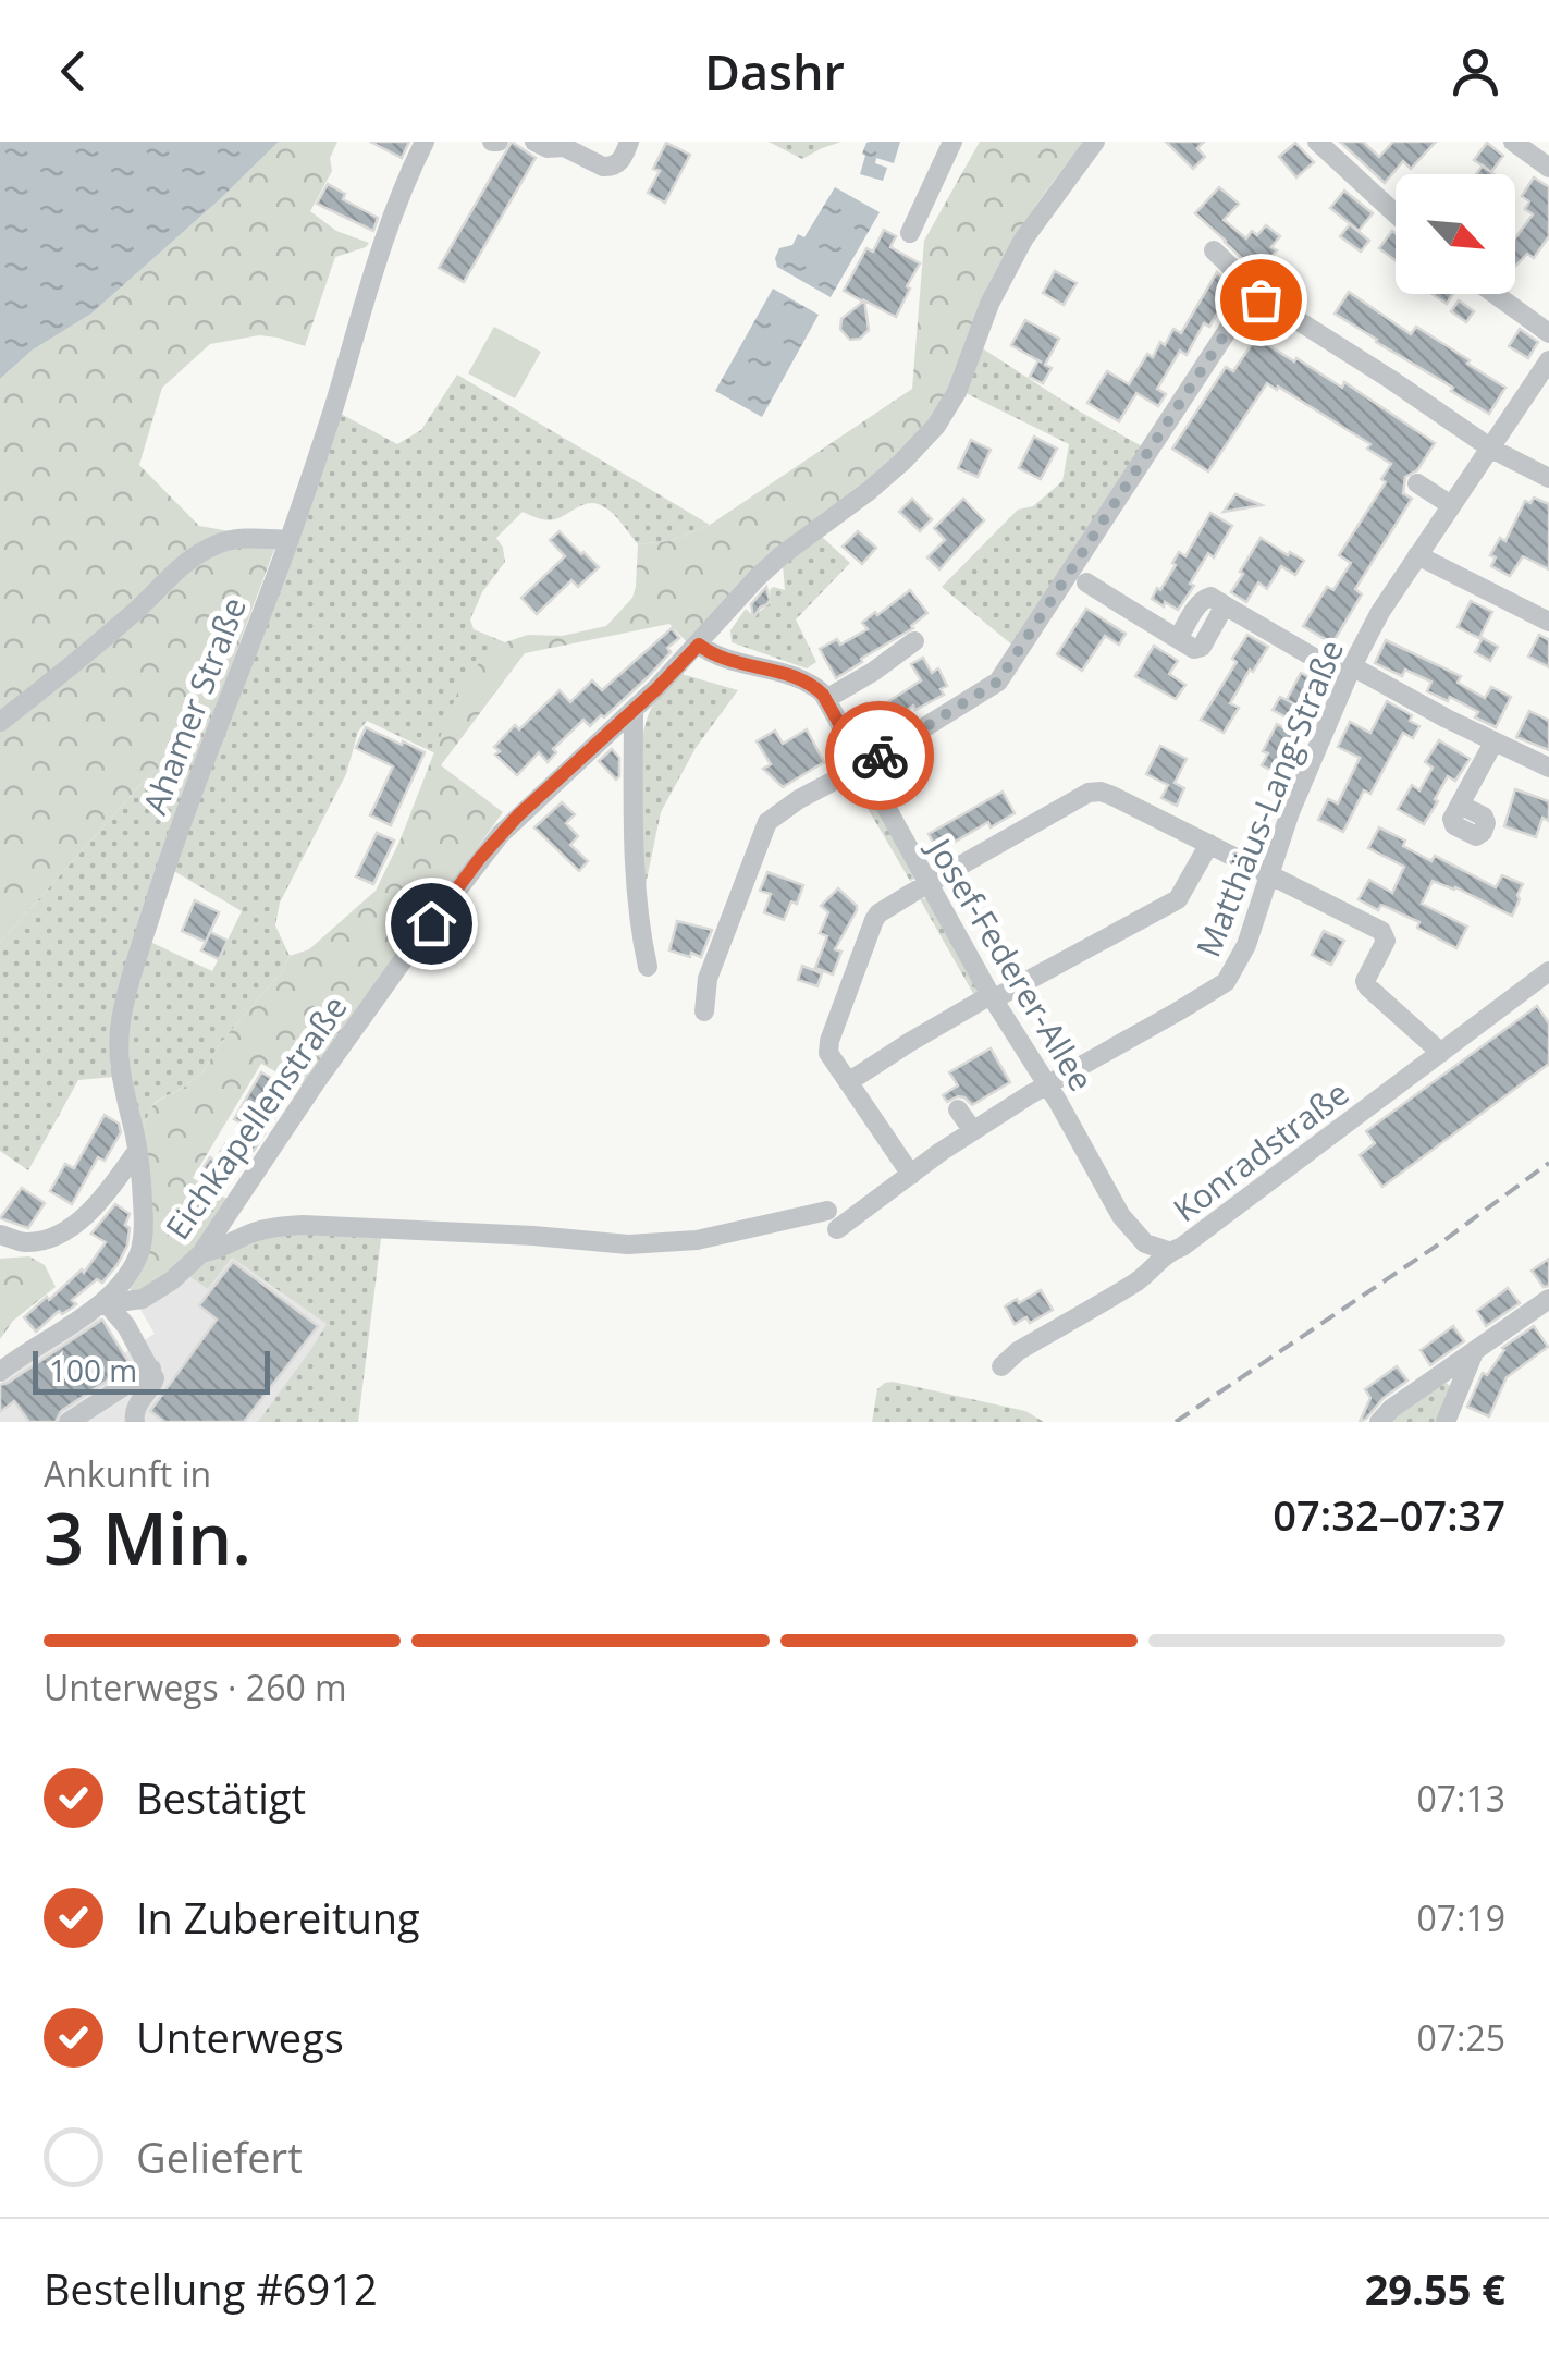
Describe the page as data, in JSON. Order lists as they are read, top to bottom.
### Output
{
  "streets": {
    "street": [
      "Ahamer Straße",
      "Matthäus-Lang-Straße",
      "Josef-Federer-Allee",
      "Eichkapellenstraße",
      "Konradstraße"
    ]
  },
  "crossings": [
    ["Ahamer Straße", "Eichkapellenstraße"],
    ["Matthäus-Lang-Straße", "Josef-Federer-Allee"],
    ["Josef-Federer-Allee", "Konradstraße"]
  ],
  "scale_bar": "100 m",
  "north": "bottom right",
  "page": {
    "header": "Dashr",
    "scale": "100 m",
    "heading": ["3 Min.", "Ankunft in", "07:32–07:37"],
    "panel": ["Bestellung #6912", "29.55 €"],
    "bar": "Unterwegs · 260 m",
    "list": [
      ["Bestätigt", "07:13"],
      ["In Zubereitung", "07:19"],
      ["Unterwegs", "07:25"],
      "Geliefert"
    ]
  }
}
